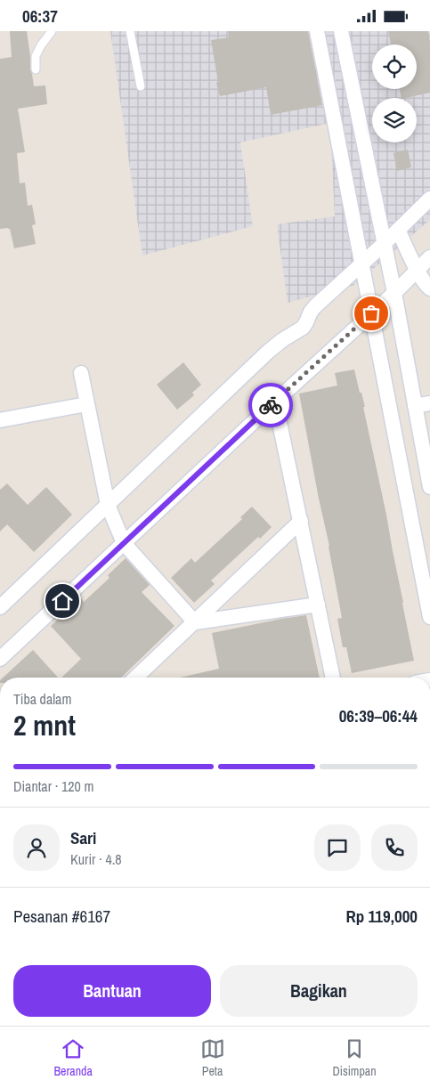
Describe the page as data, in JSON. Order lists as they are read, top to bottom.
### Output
{
  "page": {
    "status": "06:37",
    "heading": ["2 mnt", "Tiba dalam", "06:39–06:44"],
    "panel": [
      "Sari",
      "Kurir · 4.8",
      "Pesanan #6167",
      "Rp 119,000"
    ],
    "bar": "Diantar · 120 m",
    "buttons": ["Bantuan", "Bagikan"],
    "tabs": ["Beranda", "Peta", "Disimpan"]
  }
}
